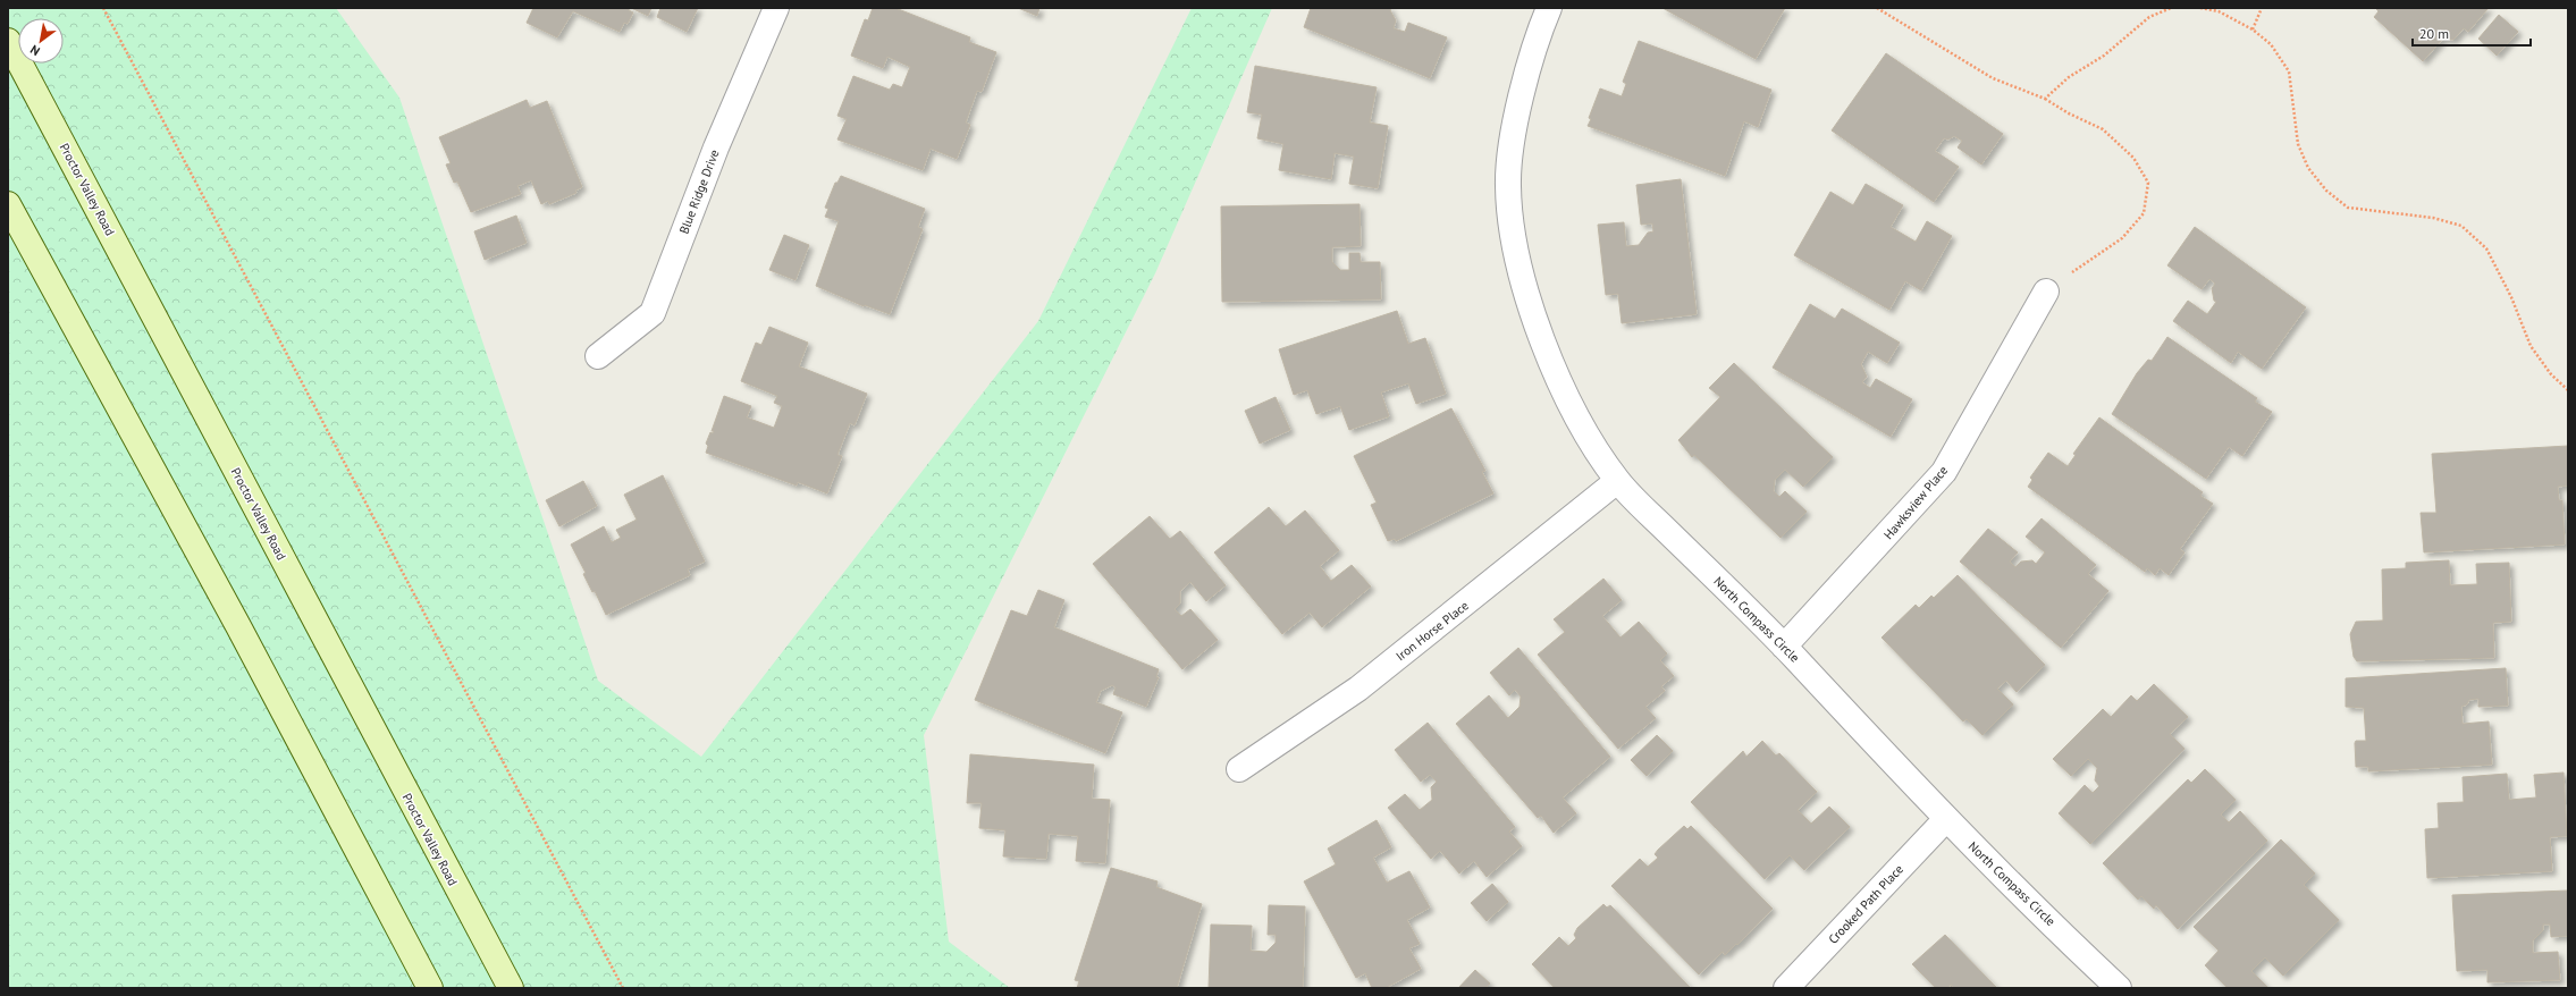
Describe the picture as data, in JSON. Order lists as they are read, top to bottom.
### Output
{
  "streets": {
    "street": [
      "Proctor Valley Road",
      "Blue Ridge Drive",
      "Hawksview Place",
      "North Compass Circle",
      "Iron Horse Place",
      "Crooked Path Place"
    ]
  },
  "crossings": [
    ["Hawksview Place", "North Compass Circle"],
    ["North Compass Circle", "Iron Horse Place"],
    ["North Compass Circle", "Crooked Path Place"]
  ],
  "scale_bar": "20 m",
  "north": "bottom left"
}
